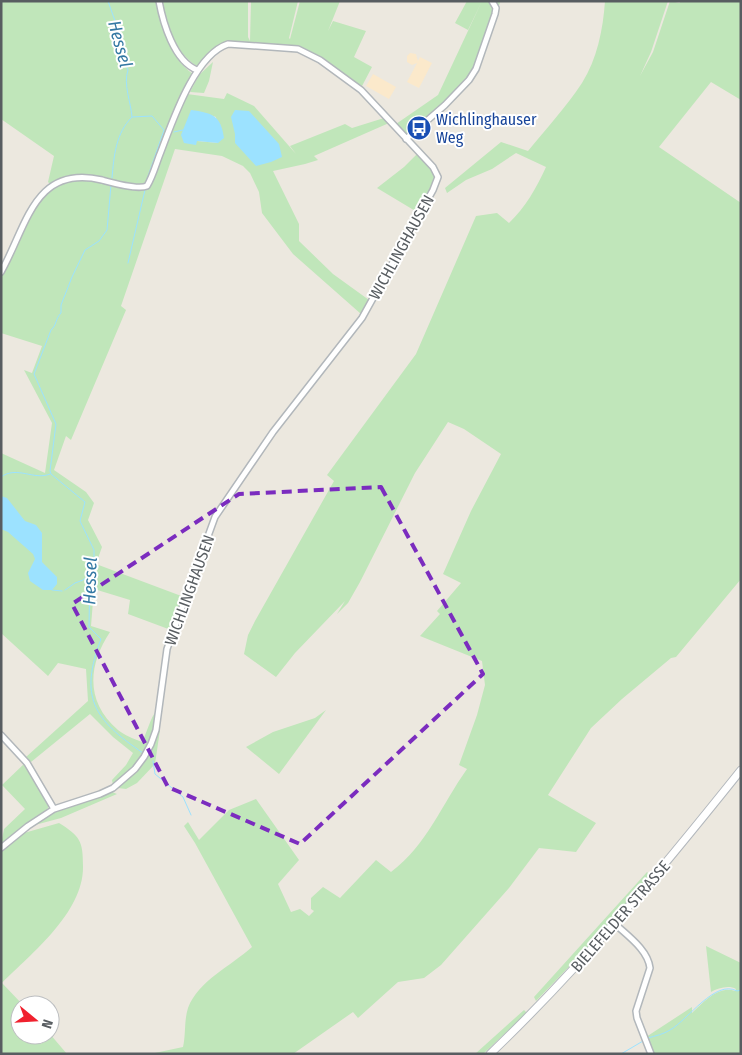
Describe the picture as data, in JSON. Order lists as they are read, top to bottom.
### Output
{
  "streets": {
    "main road": ["BIELEFELDER STRASSE"],
    "street": ["WICHLINGHAUSEN"]
  },
  "water": ["Hessel"],
  "places": {
    "bus stop": ["Wichlinghauser Weg"]
  },
  "north": "right"
}
